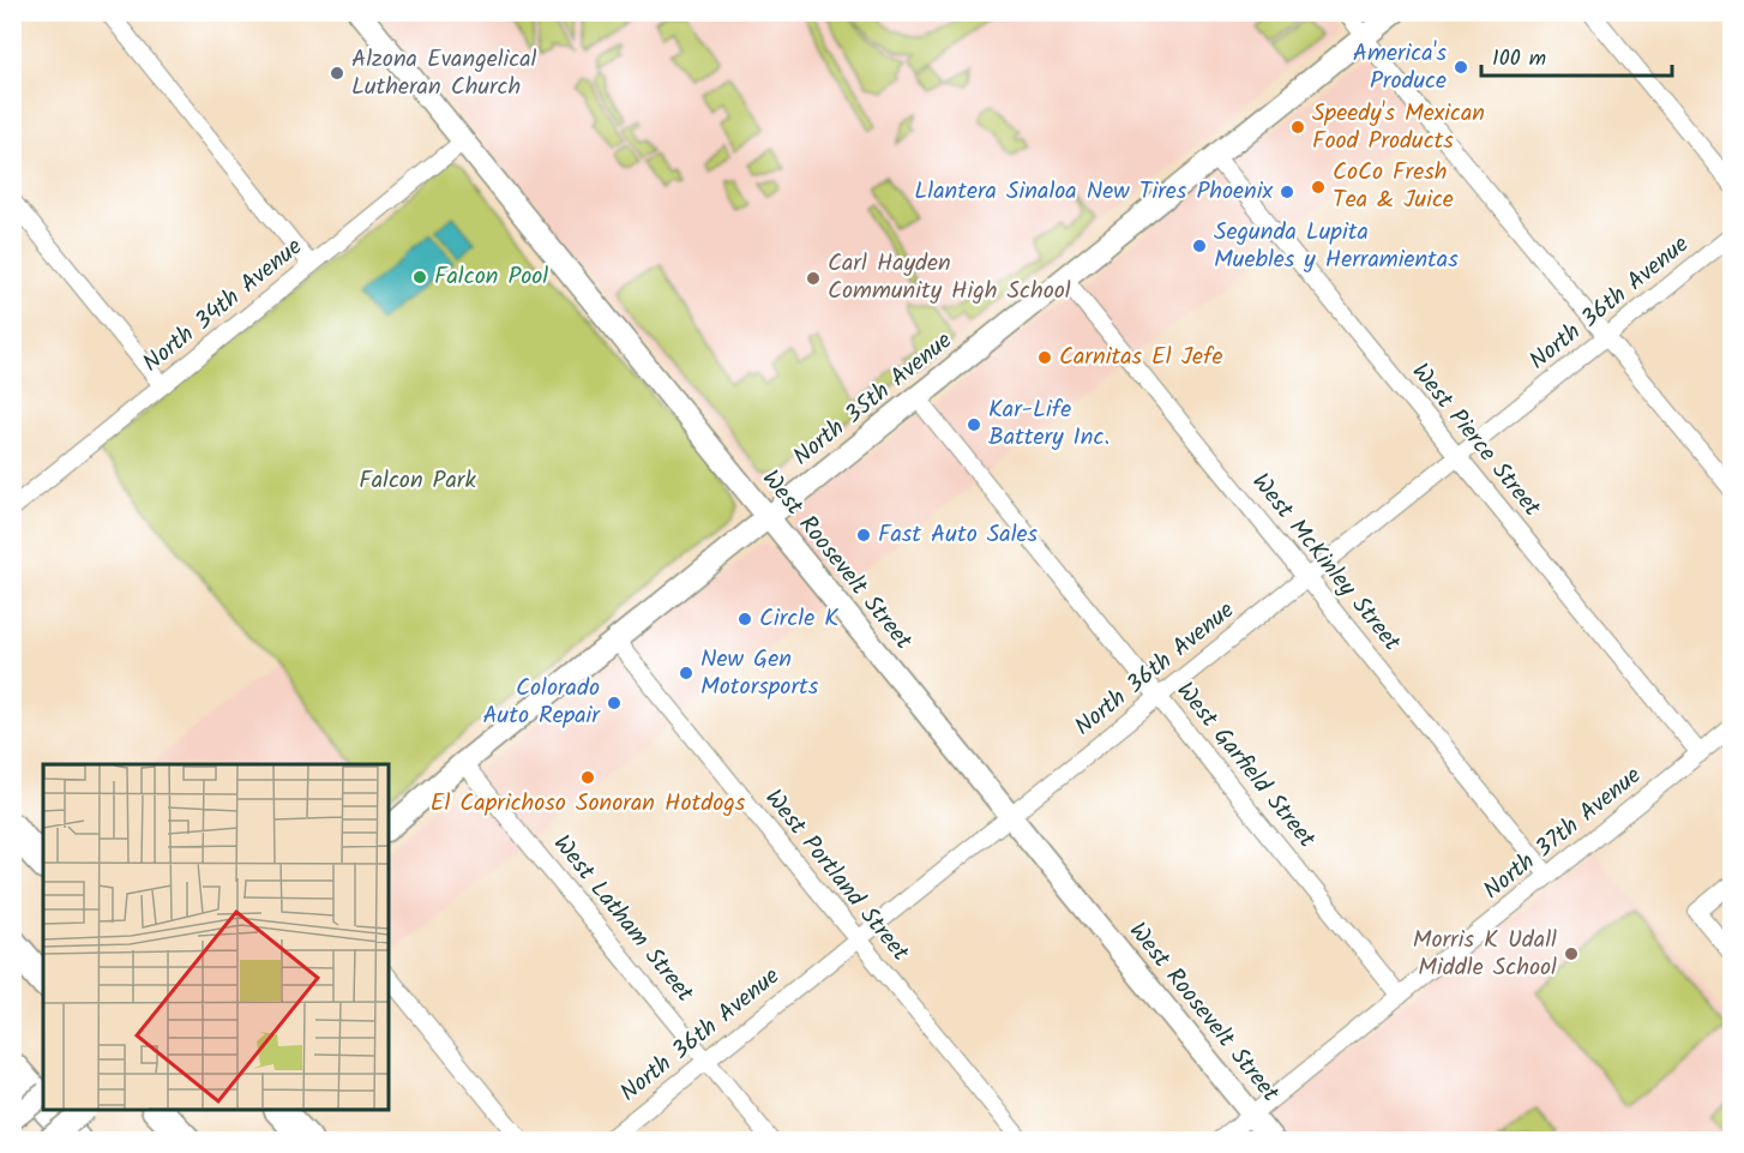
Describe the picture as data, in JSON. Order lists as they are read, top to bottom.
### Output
{
  "streets": {
    "street": [
      "North 36th Avenue",
      "North 34th Avenue",
      "North 35th Avenue",
      "West Pierce Street",
      "West Roosevelt Street",
      "West McKinley Street",
      "West Garfield Street",
      "North 37th Avenue",
      "West Portland Street",
      "West Latham Street"
    ]
  },
  "crossings": [
    ["North 36th Avenue", "West Pierce Street"],
    ["North 36th Avenue", "West Roosevelt Street"],
    ["North 36th Avenue", "West McKinley Street"],
    ["North 36th Avenue", "West Garfield Street"],
    ["North 36th Avenue", "West Portland Street"],
    ["North 36th Avenue", "West Latham Street"],
    ["North 34th Avenue", "West Roosevelt Street"],
    ["North 35th Avenue", "West Pierce Street"],
    ["North 35th Avenue", "West Roosevelt Street"],
    ["North 35th Avenue", "West McKinley Street"],
    ["North 35th Avenue", "West Garfield Street"],
    ["North 35th Avenue", "West Portland Street"],
    ["North 35th Avenue", "West Latham Street"],
    ["West Pierce Street", "North 37th Avenue"],
    ["West Roosevelt Street", "North 37th Avenue"],
    ["West McKinley Street", "North 37th Avenue"],
    ["West Garfield Street", "North 37th Avenue"]
  ],
  "parks": ["Falcon Park"],
  "places": [
    "America's Produce",
    "Alzona Evangelical Lutheran Church",
    "Speedy's Mexican Food Products",
    "CoCo Fresh Tea & Juice",
    "Llantera Sinaloa New Tires Phoenix",
    "Segunda Lupita Muebles y Herramientas",
    "Falcon Pool",
    "Carl Hayden Community High School",
    "Carnitas El Jefe",
    "Kar-Life Battery Inc.",
    "Fast Auto Sales",
    "Circle K",
    "New Gen Motorsports",
    "Colorado Auto Repair",
    "El Caprichoso Sonoran Hotdogs",
    "Morris K Udall Middle School"
  ],
  "scale_bar": "100 m"
}
